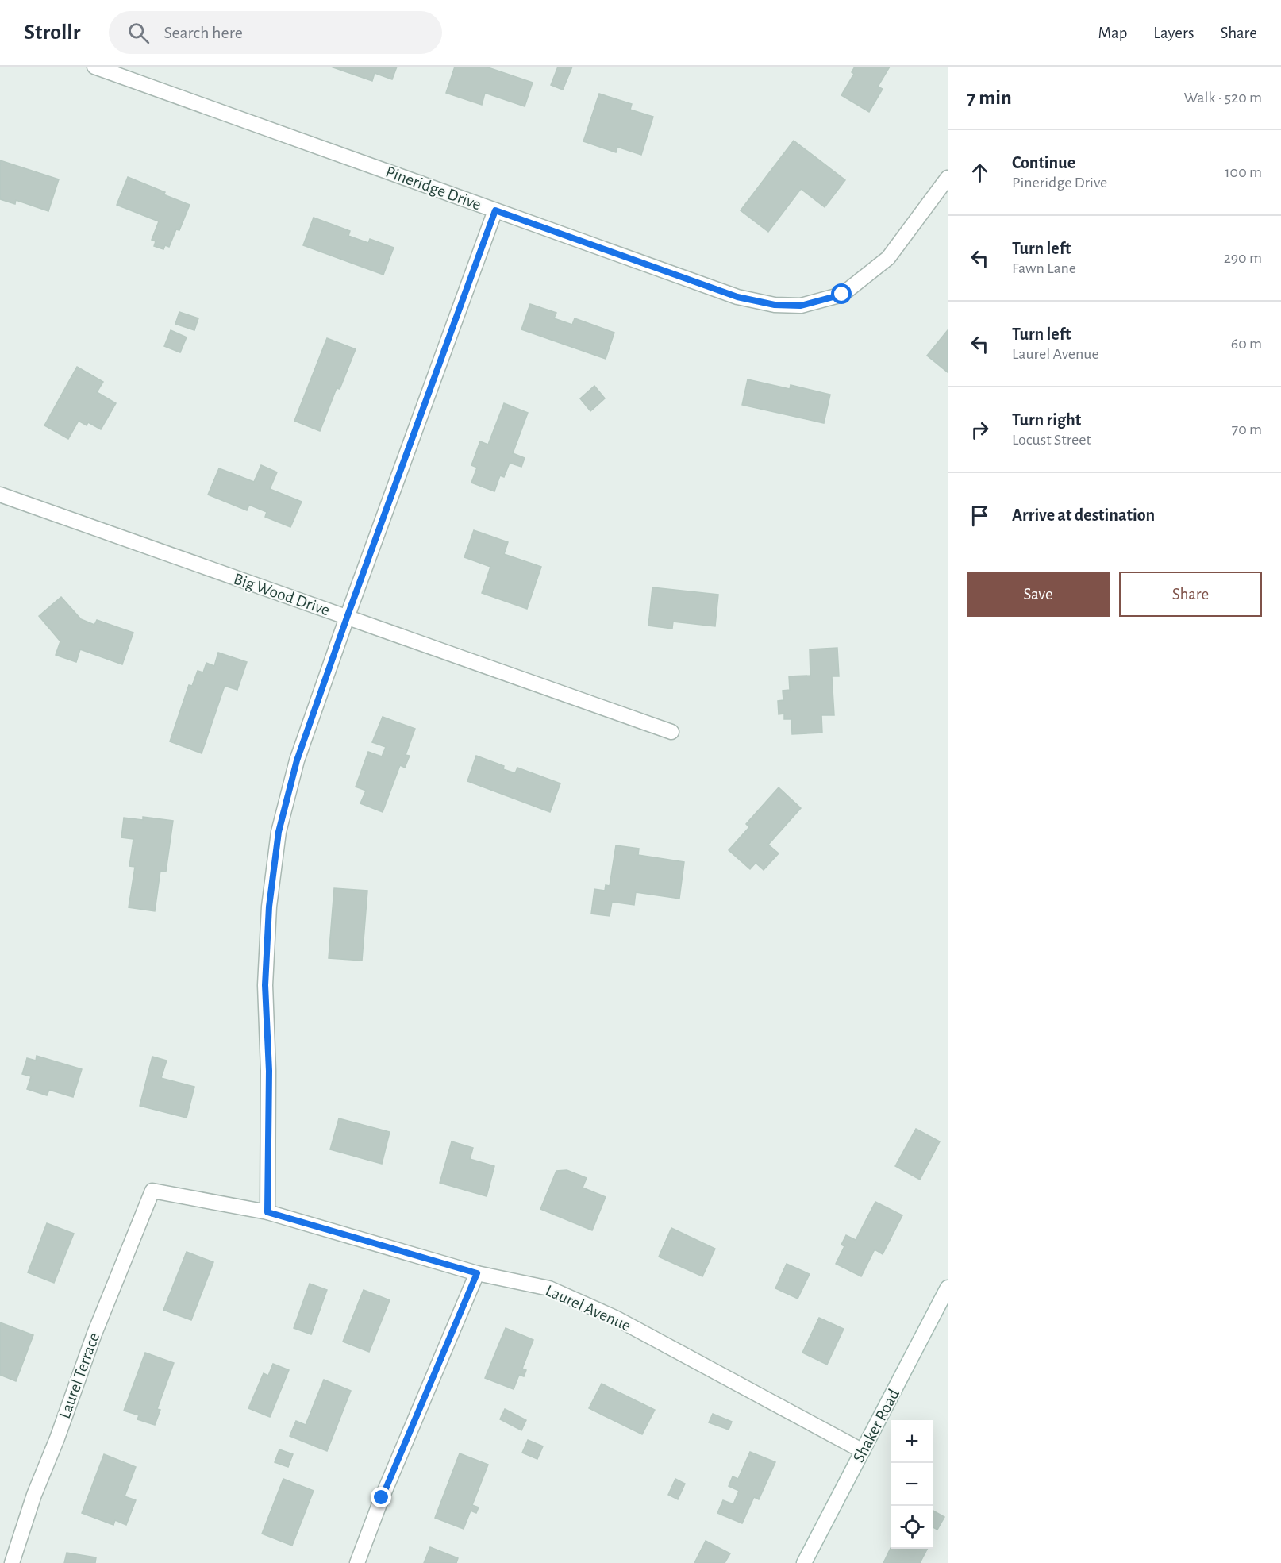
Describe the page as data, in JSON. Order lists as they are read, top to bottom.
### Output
{
  "streets": {
    "street": [
      "Pineridge Drive",
      "Big Wood Drive",
      "Laurel Avenue",
      "Laurel Terrace",
      "Shaker Road"
    ]
  },
  "crossings": [
    ["Laurel Avenue", "Laurel Terrace"],
    ["Laurel Avenue", "Shaker Road"]
  ],
  "page": {
    "header": "Strollr",
    "search": "Search here",
    "nav": ["Map", "Layers", "Share"],
    "heading": ["7 min", "Walk · 520 m"],
    "list": [
      ["Continue", "Pineridge Drive", "100 m"],
      ["Turn left", "Fawn Lane", "290 m"],
      ["Turn left", "Laurel Avenue", "60 m"],
      ["Turn right", "Locust Street", "70 m"],
      "Arrive at destination"
    ],
    "buttons": ["Save", "Share"],
    "map_buttons": ["+", "−"]
  }
}
